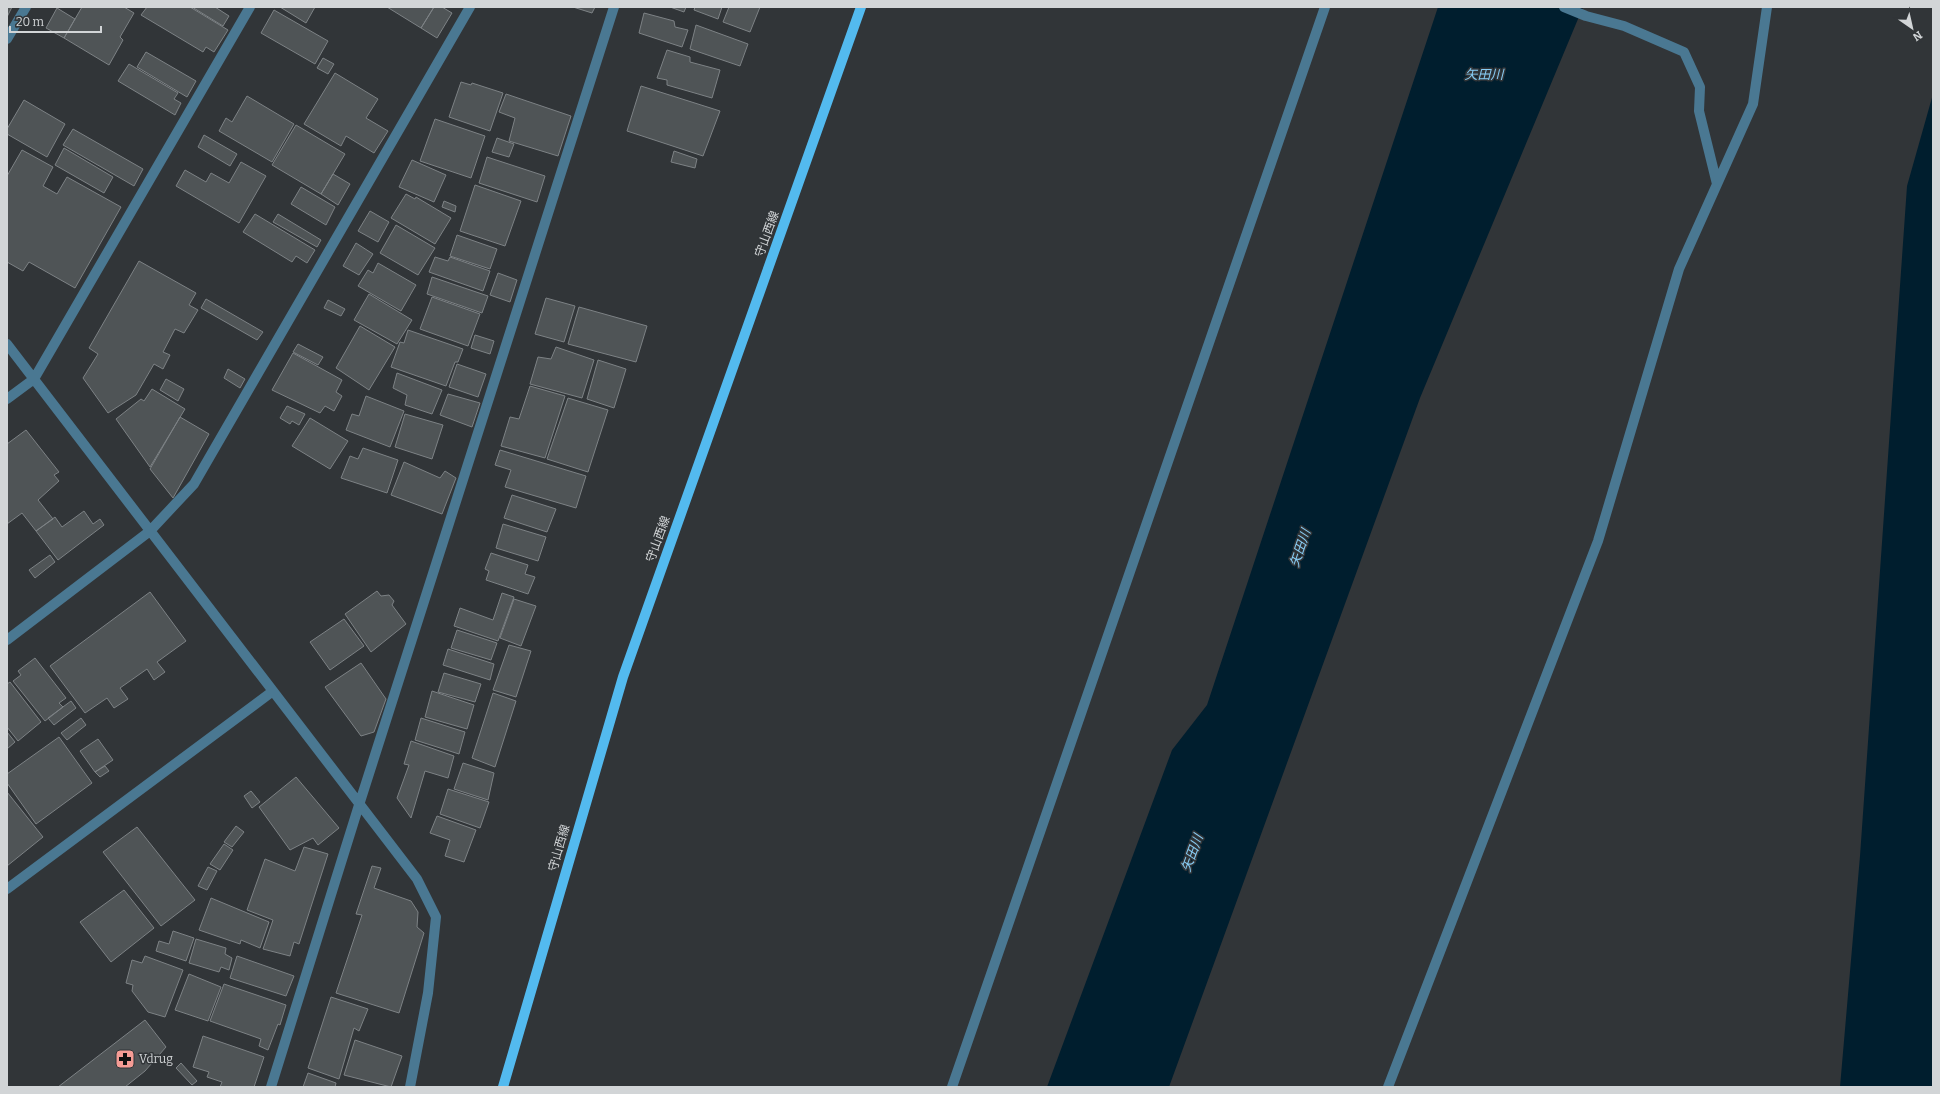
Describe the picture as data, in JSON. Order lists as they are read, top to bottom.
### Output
{
  "streets": {
    "main road": ["守山西線"]
  },
  "water": ["矢田川"],
  "places": {
    "pharmacy": ["Vdrug"]
  },
  "scale_bar": "20 m",
  "north": "bottom right"
}
